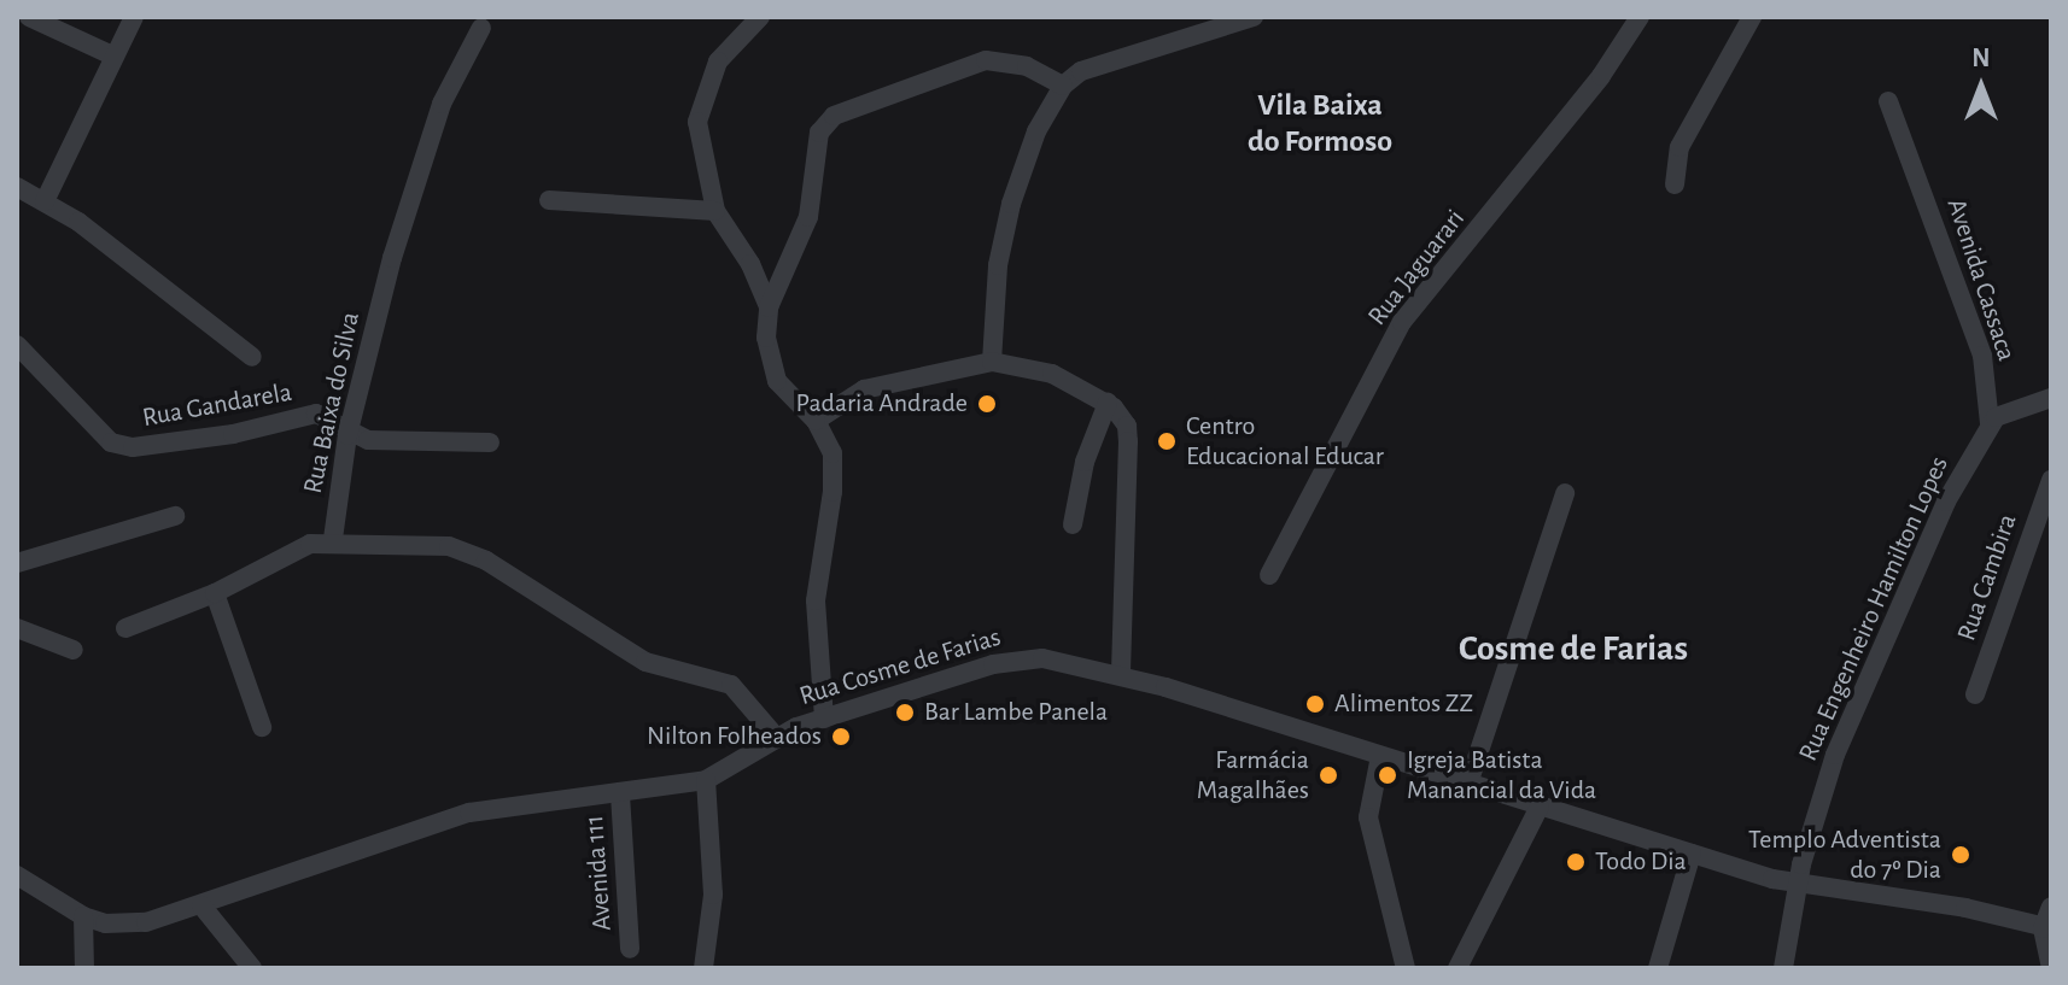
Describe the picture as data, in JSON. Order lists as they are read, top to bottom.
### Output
{
  "streets": {
    "street": [
      "Rua Jaguarari",
      "Avenida Cassaca",
      "Rua Baixa do Silva",
      "Rua Gandarela",
      "Rua Cambira",
      "Rua Engenheiro Hamilton Lopes",
      "Rua Cosme de Farias",
      "Avenida 111"
    ]
  },
  "crossings": [
    ["Avenida Cassaca", "Rua Engenheiro Hamilton Lopes"],
    ["Rua Baixa do Silva", "Rua Gandarela"],
    ["Rua Engenheiro Hamilton Lopes", "Rua Cosme de Farias"],
    ["Rua Cosme de Farias", "Avenida 111"]
  ],
  "districts": ["Vila Baixa do Formoso", "Cosme de Farias"],
  "places": [
    "Padaria Andrade",
    "Centro Educacional Educar",
    "Alimentos ZZ",
    "Bar Lambe Panela",
    "Nilton Folheados",
    "Farmácia Magalhães",
    "Igreja Batista Manancial da Vida",
    "Templo Adventista do 7º Dia",
    "Todo Dia"
  ],
  "north": "top"
}
